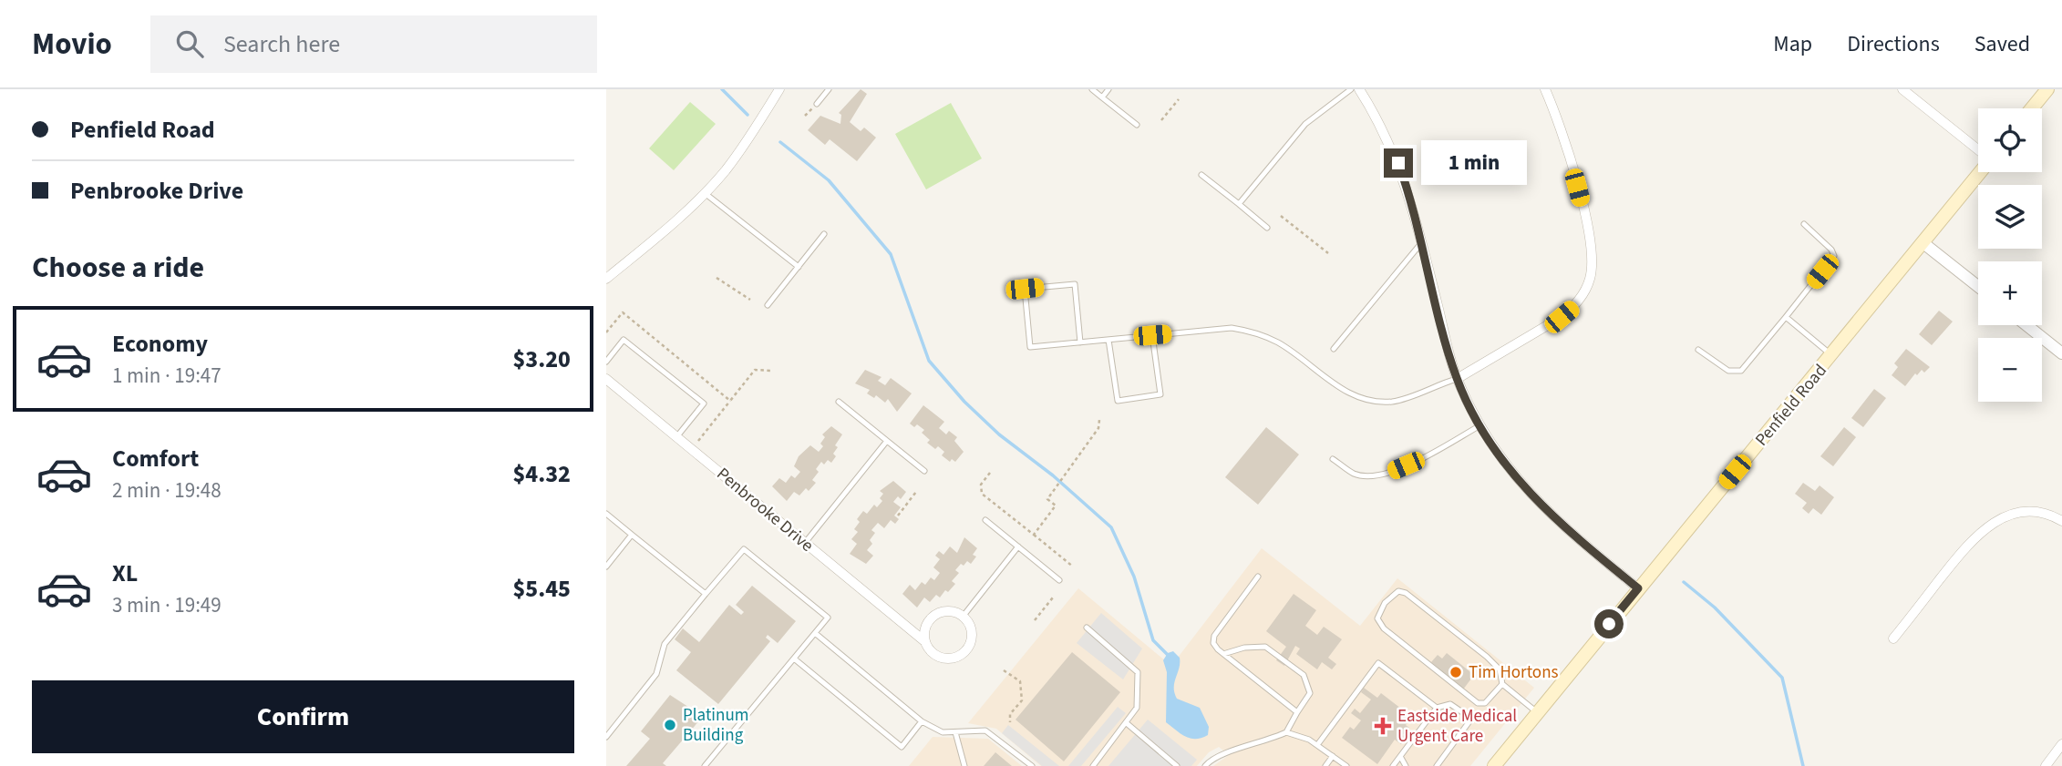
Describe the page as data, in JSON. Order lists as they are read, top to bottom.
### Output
{
  "streets": {
    "main road": ["Penfield Road"],
    "street": ["Penbrooke Drive"]
  },
  "places": {
    "other": ["Tim Hortons", "Platinum Building"],
    "health": ["Eastside Medical Urgent Care"]
  },
  "page": {
    "header": "Movio",
    "search": "Search here",
    "nav": ["Map", "Directions", "Saved"],
    "banner": ["Penfield Road", "Penbrooke Drive"],
    "map_buttons": ["+", "−"],
    "bubble": "1 min",
    "heading": "Choose a ride",
    "list": [
      {
        "name": "Economy",
        "note": "1 min · 19:47",
        "value": "$3.20"
      },
      {
        "name": "Comfort",
        "note": "2 min · 19:48",
        "value": "$4.32"
      },
      {
        "name": "XL",
        "note": "3 min · 19:49",
        "value": "$5.45"
      }
    ],
    "buttons": "Confirm"
  }
}
